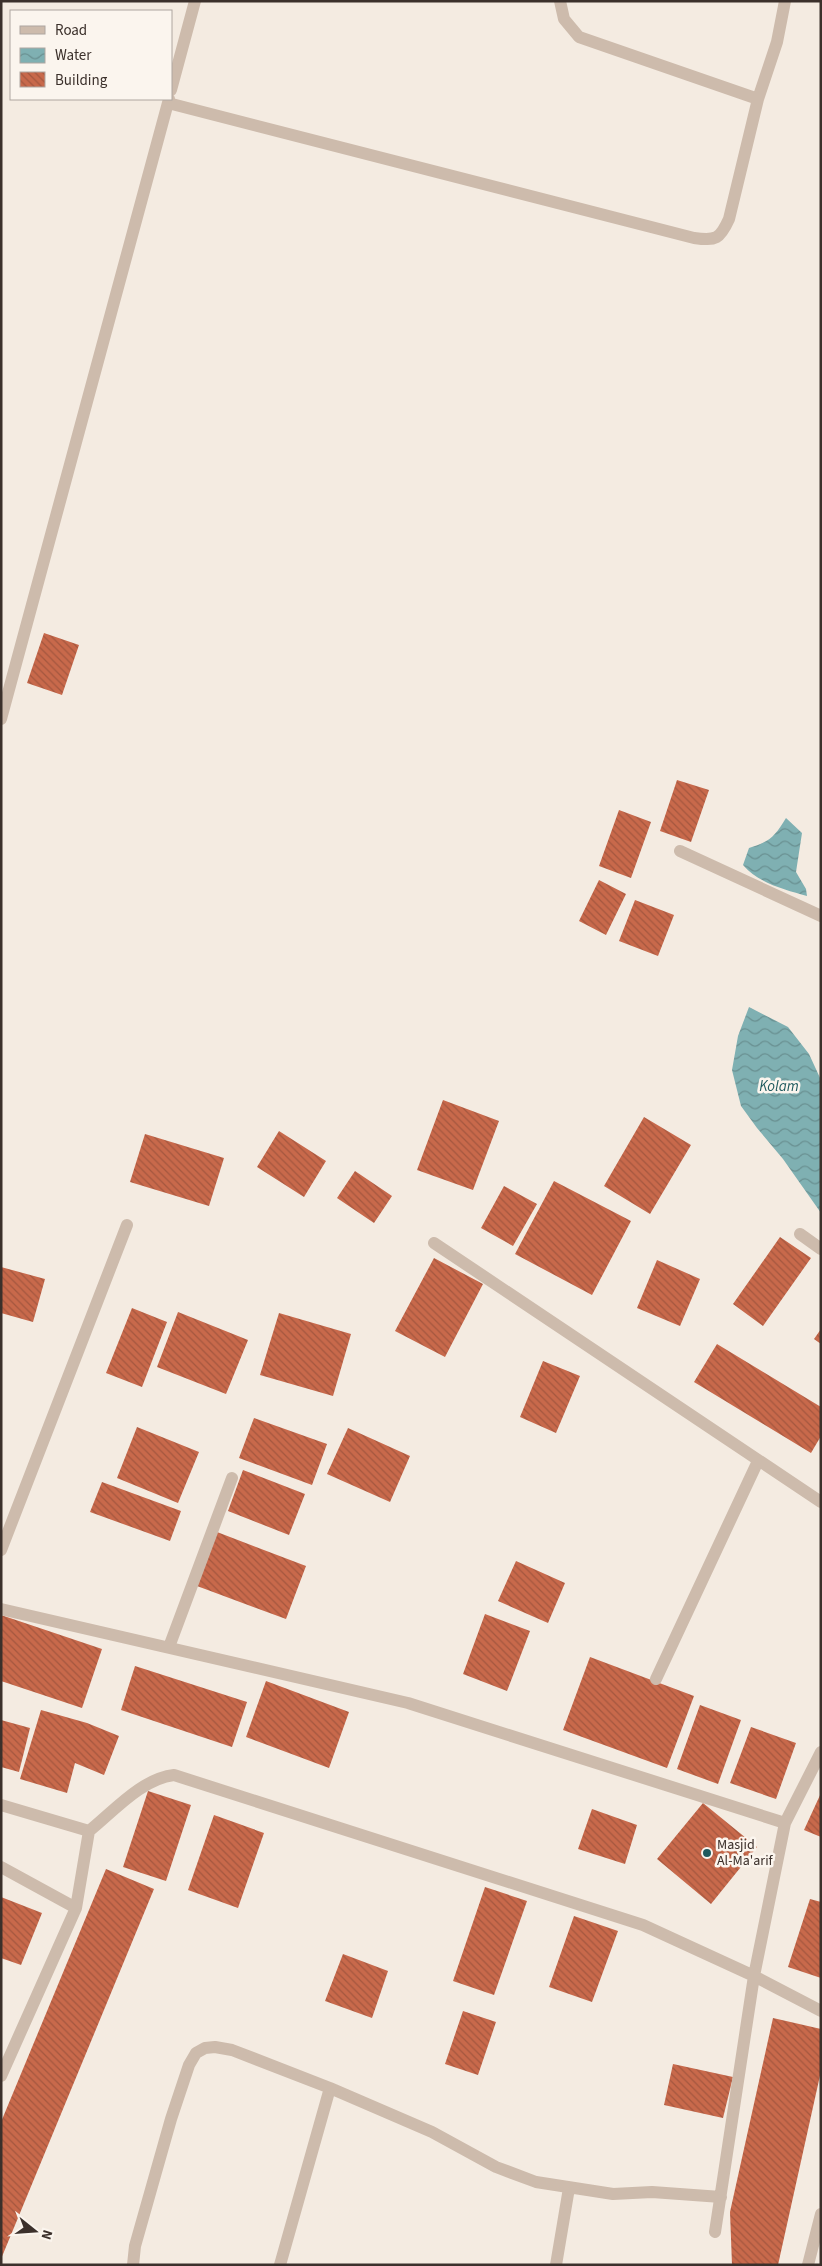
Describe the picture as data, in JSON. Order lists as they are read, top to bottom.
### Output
{
  "water": ["Kolam"],
  "places": ["Masjid Al-Ma'arif"],
  "legend": ["Road", "Water", "Building"],
  "north": "right"
}
